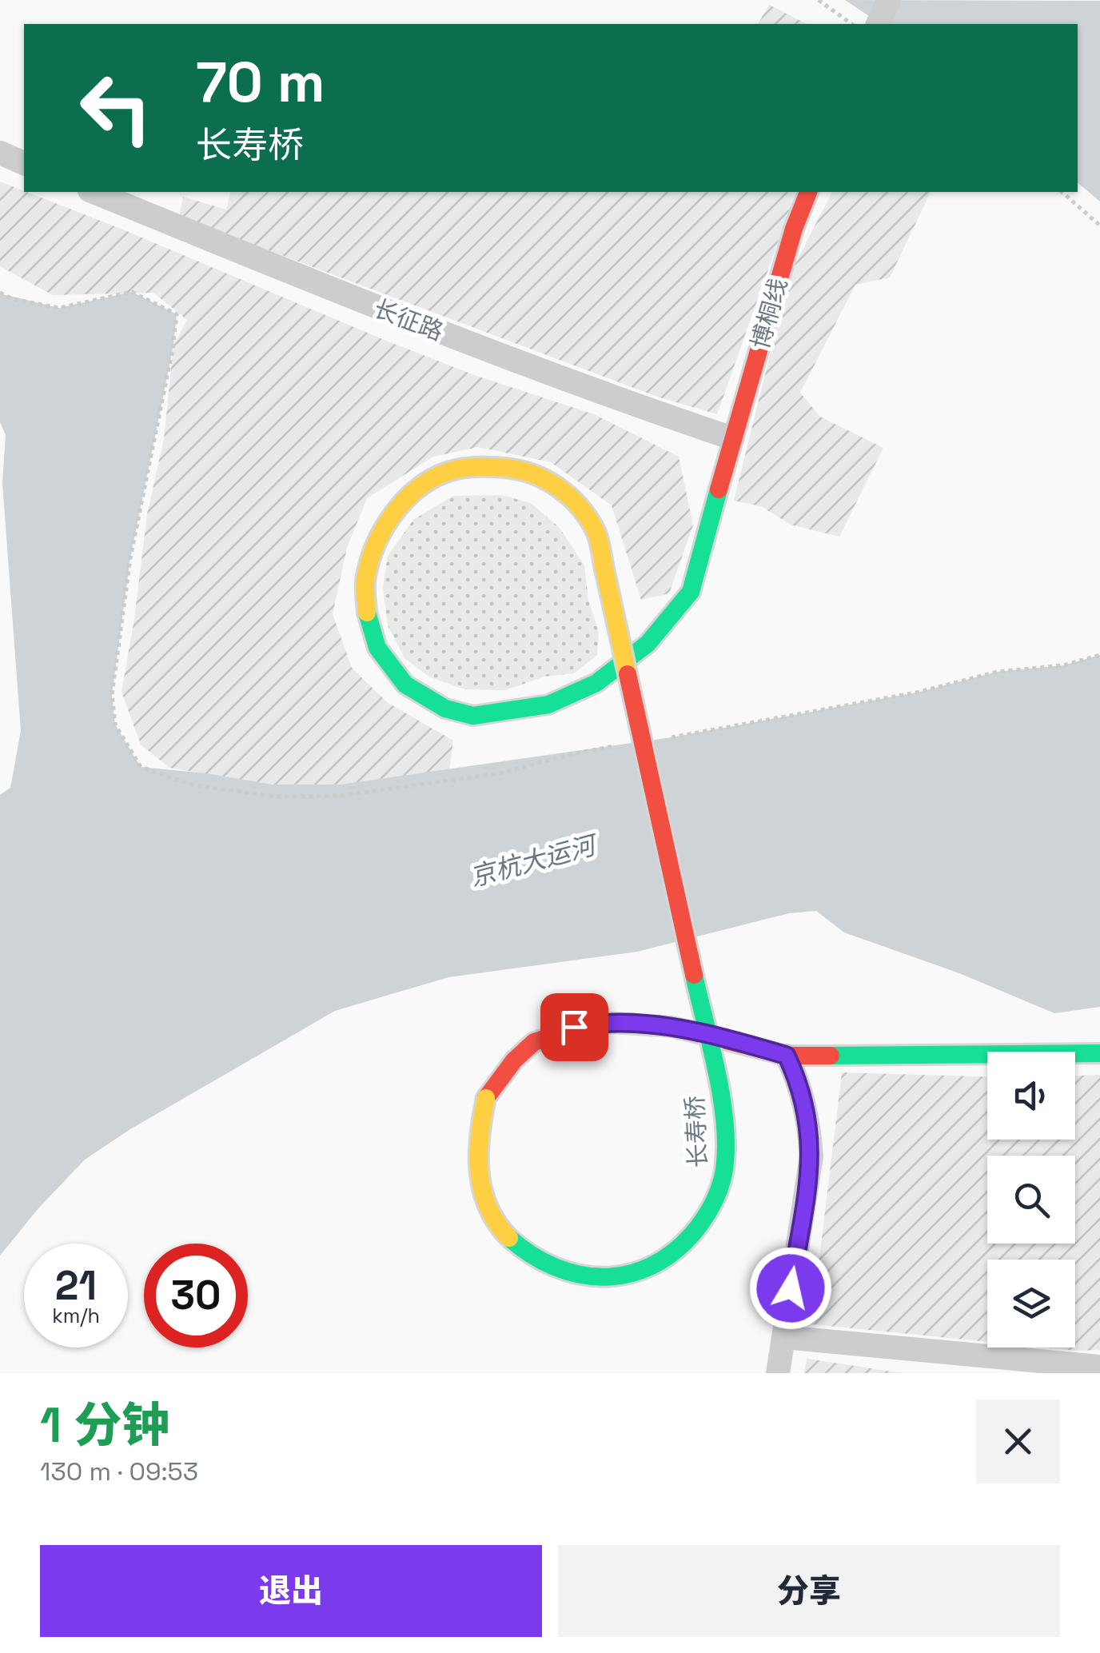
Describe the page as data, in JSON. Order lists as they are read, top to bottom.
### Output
{
  "streets": {
    "street": ["博桐线", "长征路", "长寿桥"]
  },
  "crossings": [
    ["博桐线", "长征路"],
    ["博桐线", "长寿桥"],
    ["长征路", "长寿桥"]
  ],
  "water": ["京杭大运河"],
  "page": {
    "turn": ["70 m", "长寿桥"],
    "speed": "21 km/h",
    "limit": "30",
    "heading": ["1 分钟", "130 m · 09:53"],
    "buttons": ["退出", "分享"]
  }
}
